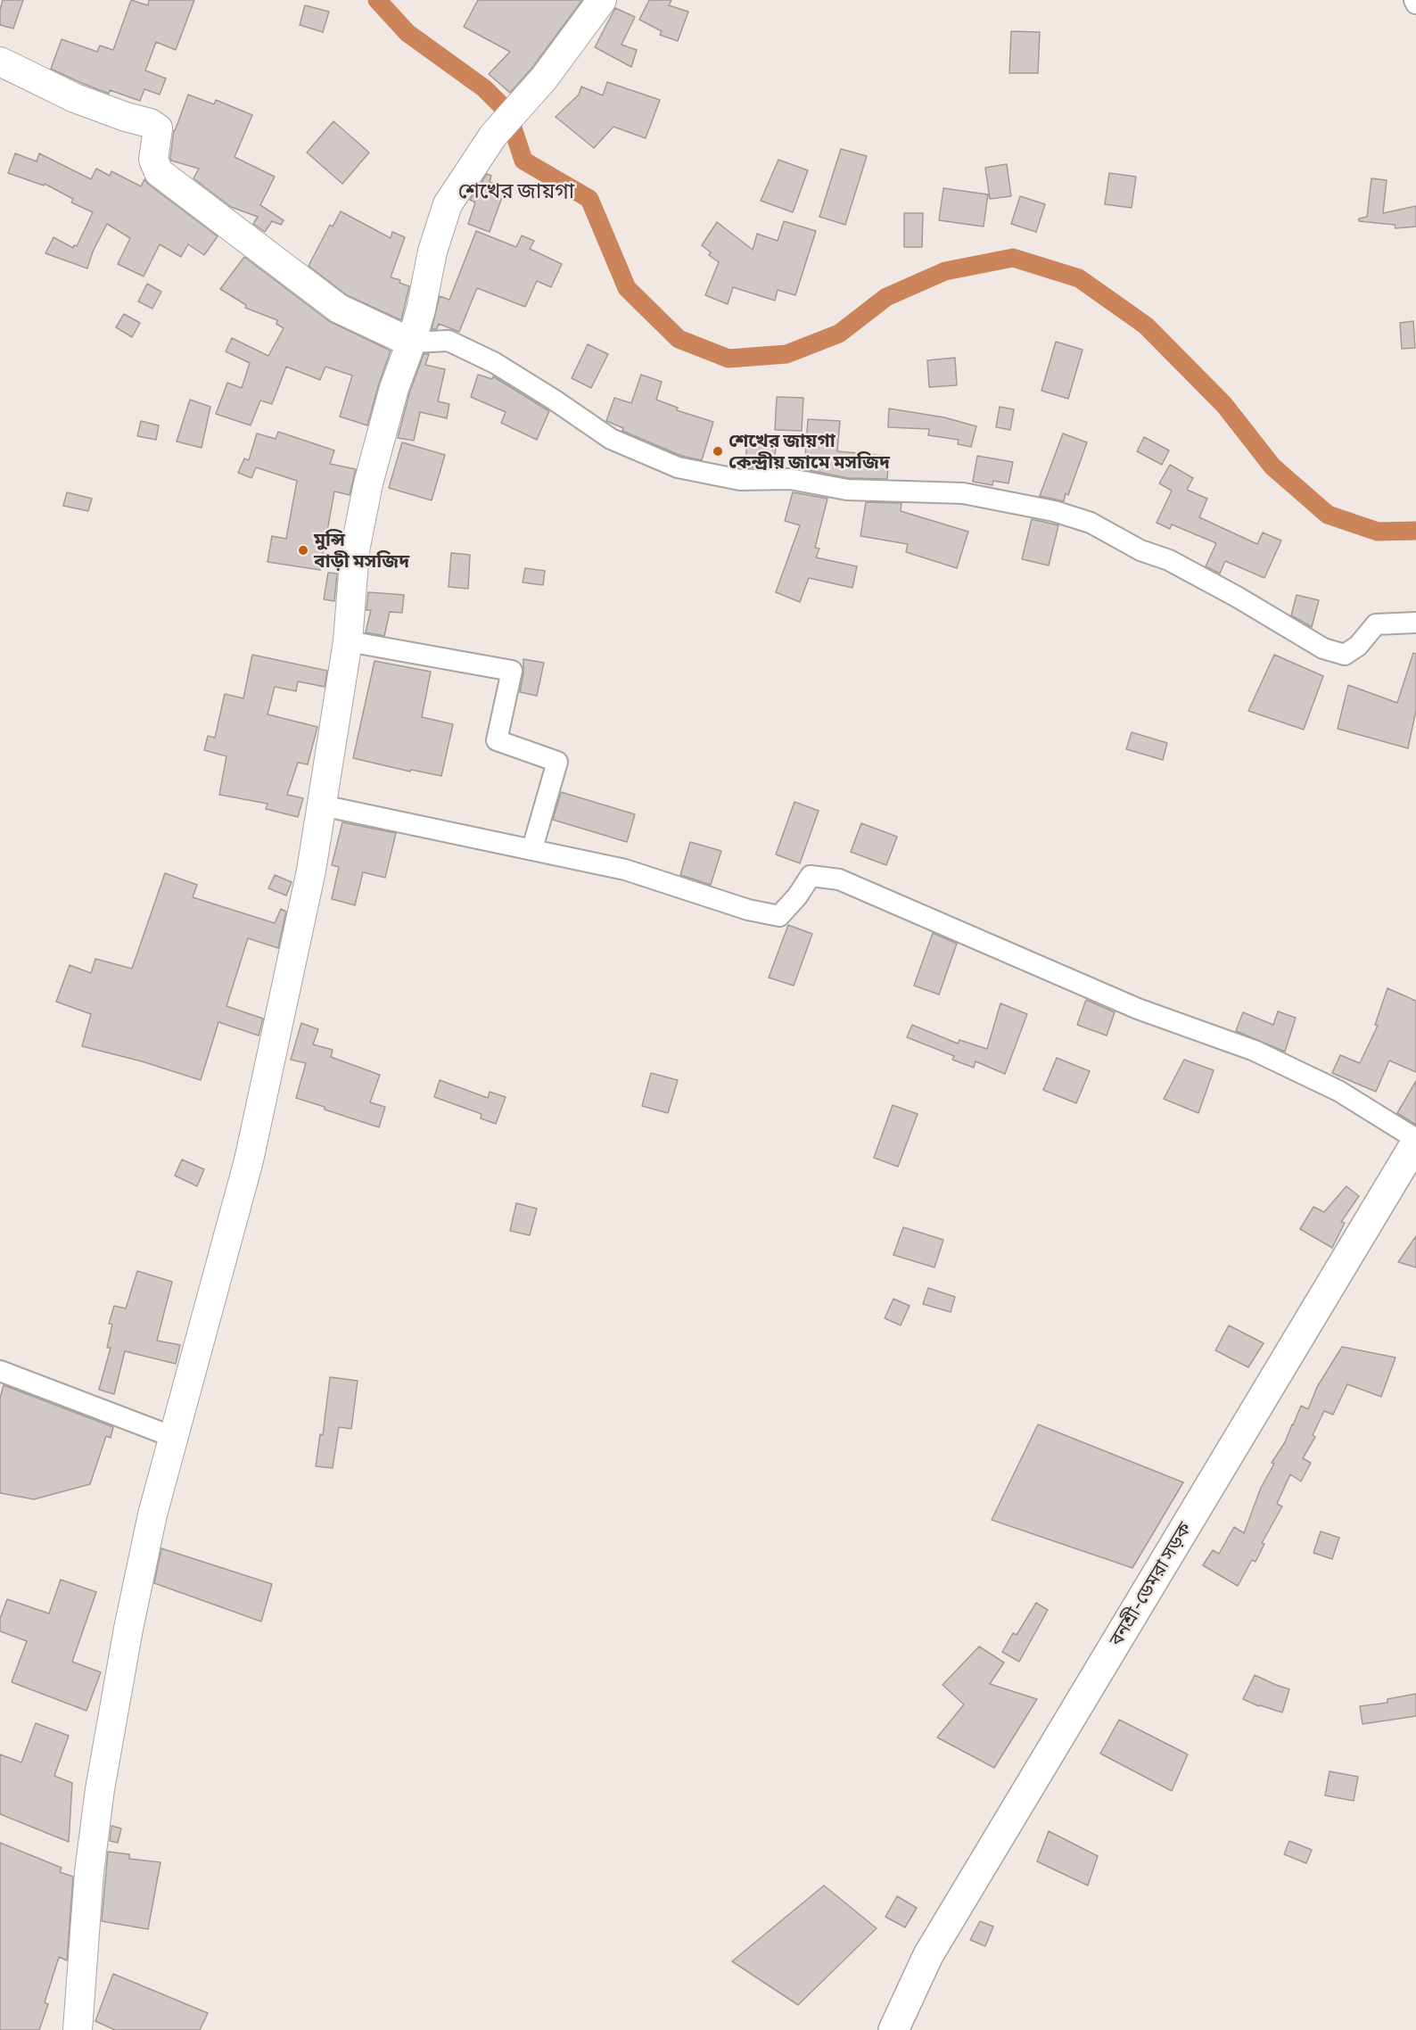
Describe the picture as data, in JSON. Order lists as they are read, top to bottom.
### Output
{
  "streets": {
    "main road": ["বনশ্রী-ডেমরা সড়ক"]
  },
  "districts": ["শেখের জায়গা"],
  "places": ["শেখের জায়গা কেন্দ্রীয় জামে মসজিদ", "মুন্সি বাড়ী মসজিদ"]
}
